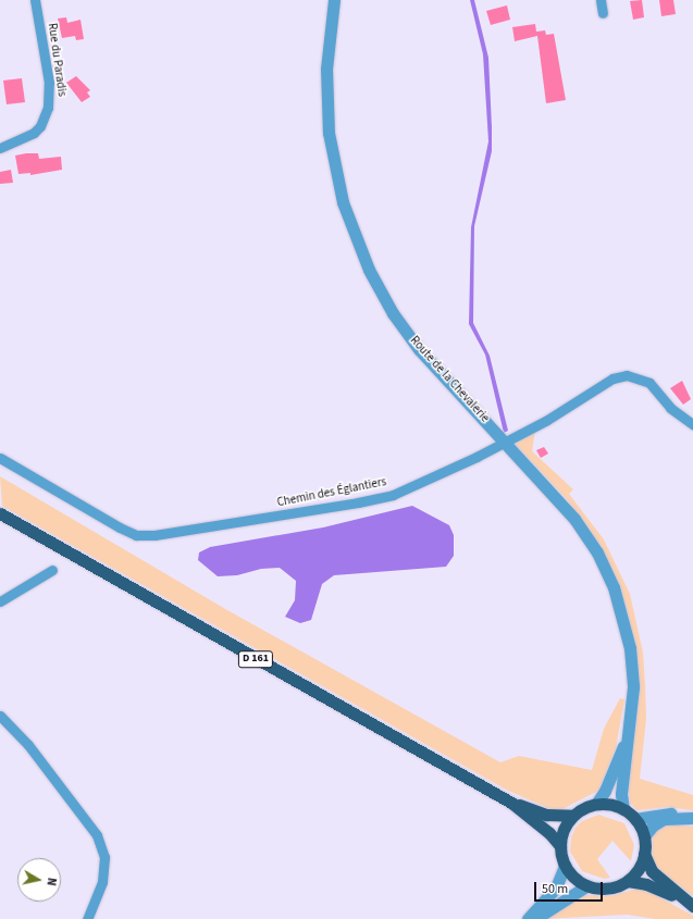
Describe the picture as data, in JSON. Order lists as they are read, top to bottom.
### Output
{
  "streets": {
    "main road": ["D 161"],
    "street": ["Rue du Paradis", "Route de la Chevalerie", "Chemin des Églantiers"]
  },
  "crossings": [
    ["Route de la Chevalerie", "Chemin des Églantiers"],
    ["Route de la Chevalerie", "D 161"]
  ],
  "scale_bar": "50 m",
  "north": "right"
}
